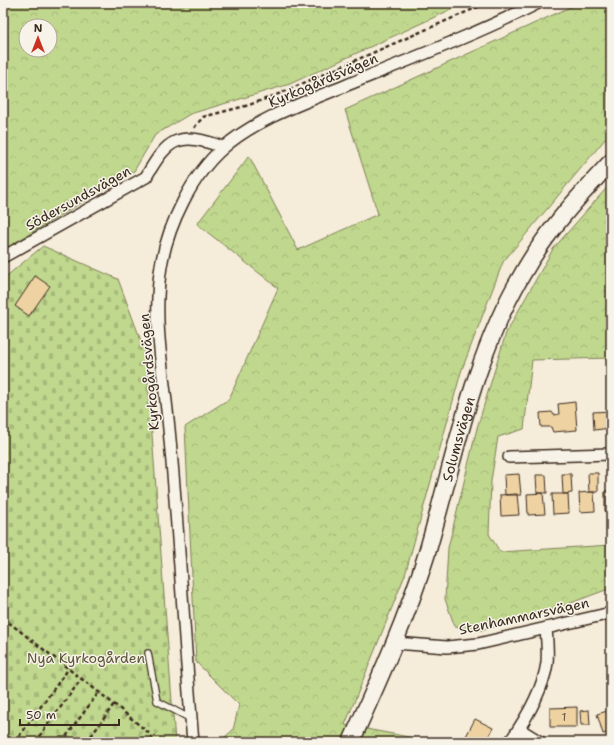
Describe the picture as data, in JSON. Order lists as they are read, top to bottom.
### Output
{
  "streets": {
    "main road": ["Solumsvägen"],
    "street": ["Kyrkogårdsvägen", "Södersundsvägen", "Stenhammarsvägen"]
  },
  "crossings": [
    ["Kyrkogårdsvägen", "Södersundsvägen"],
    ["Solumsvägen", "Stenhammarsvägen"]
  ],
  "parks": ["Nya Kyrkogården"],
  "house_numbers": ["1"],
  "scale_bar": "50 m",
  "north": "top"
}
